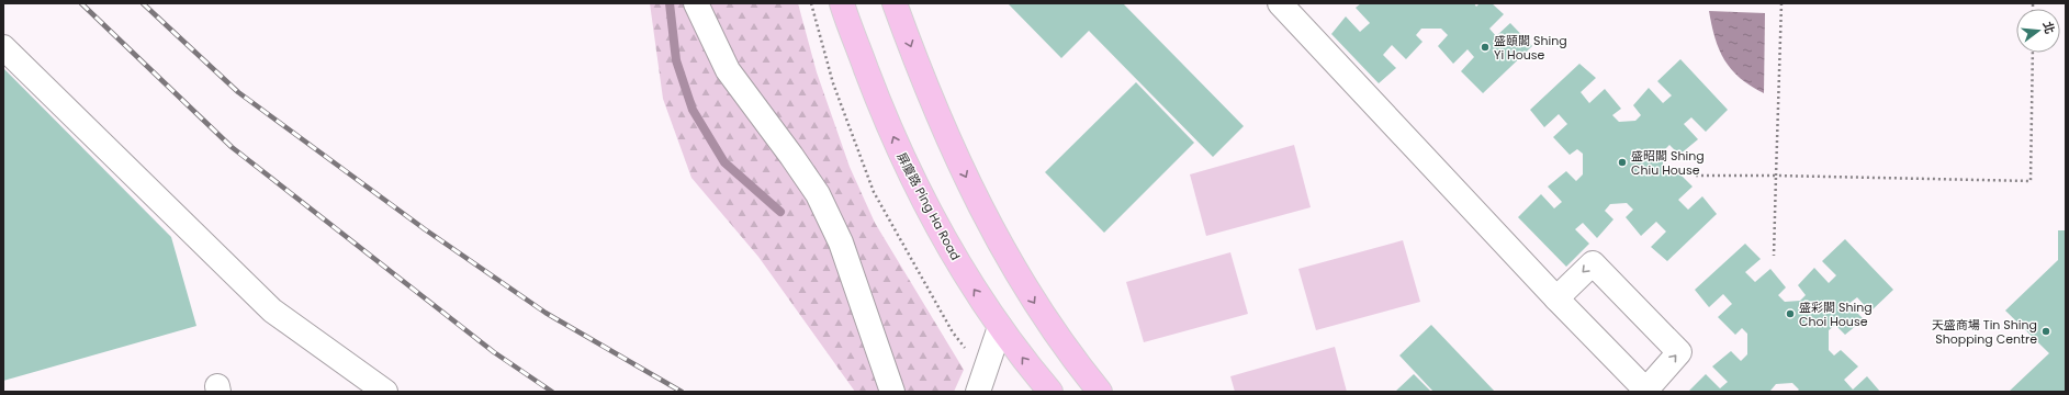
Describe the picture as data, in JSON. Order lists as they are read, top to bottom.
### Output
{
  "streets": {
    "main road": ["屏廈路 Ping Ha Road"]
  },
  "places": [
    "盛頤閣 Shing Yi House",
    "盛昭閣 Shing Chiu House",
    "盛彩閣 Shing Choi House",
    "天盛商場 Tin Shing Shopping Centre"
  ],
  "north": "right"
}
